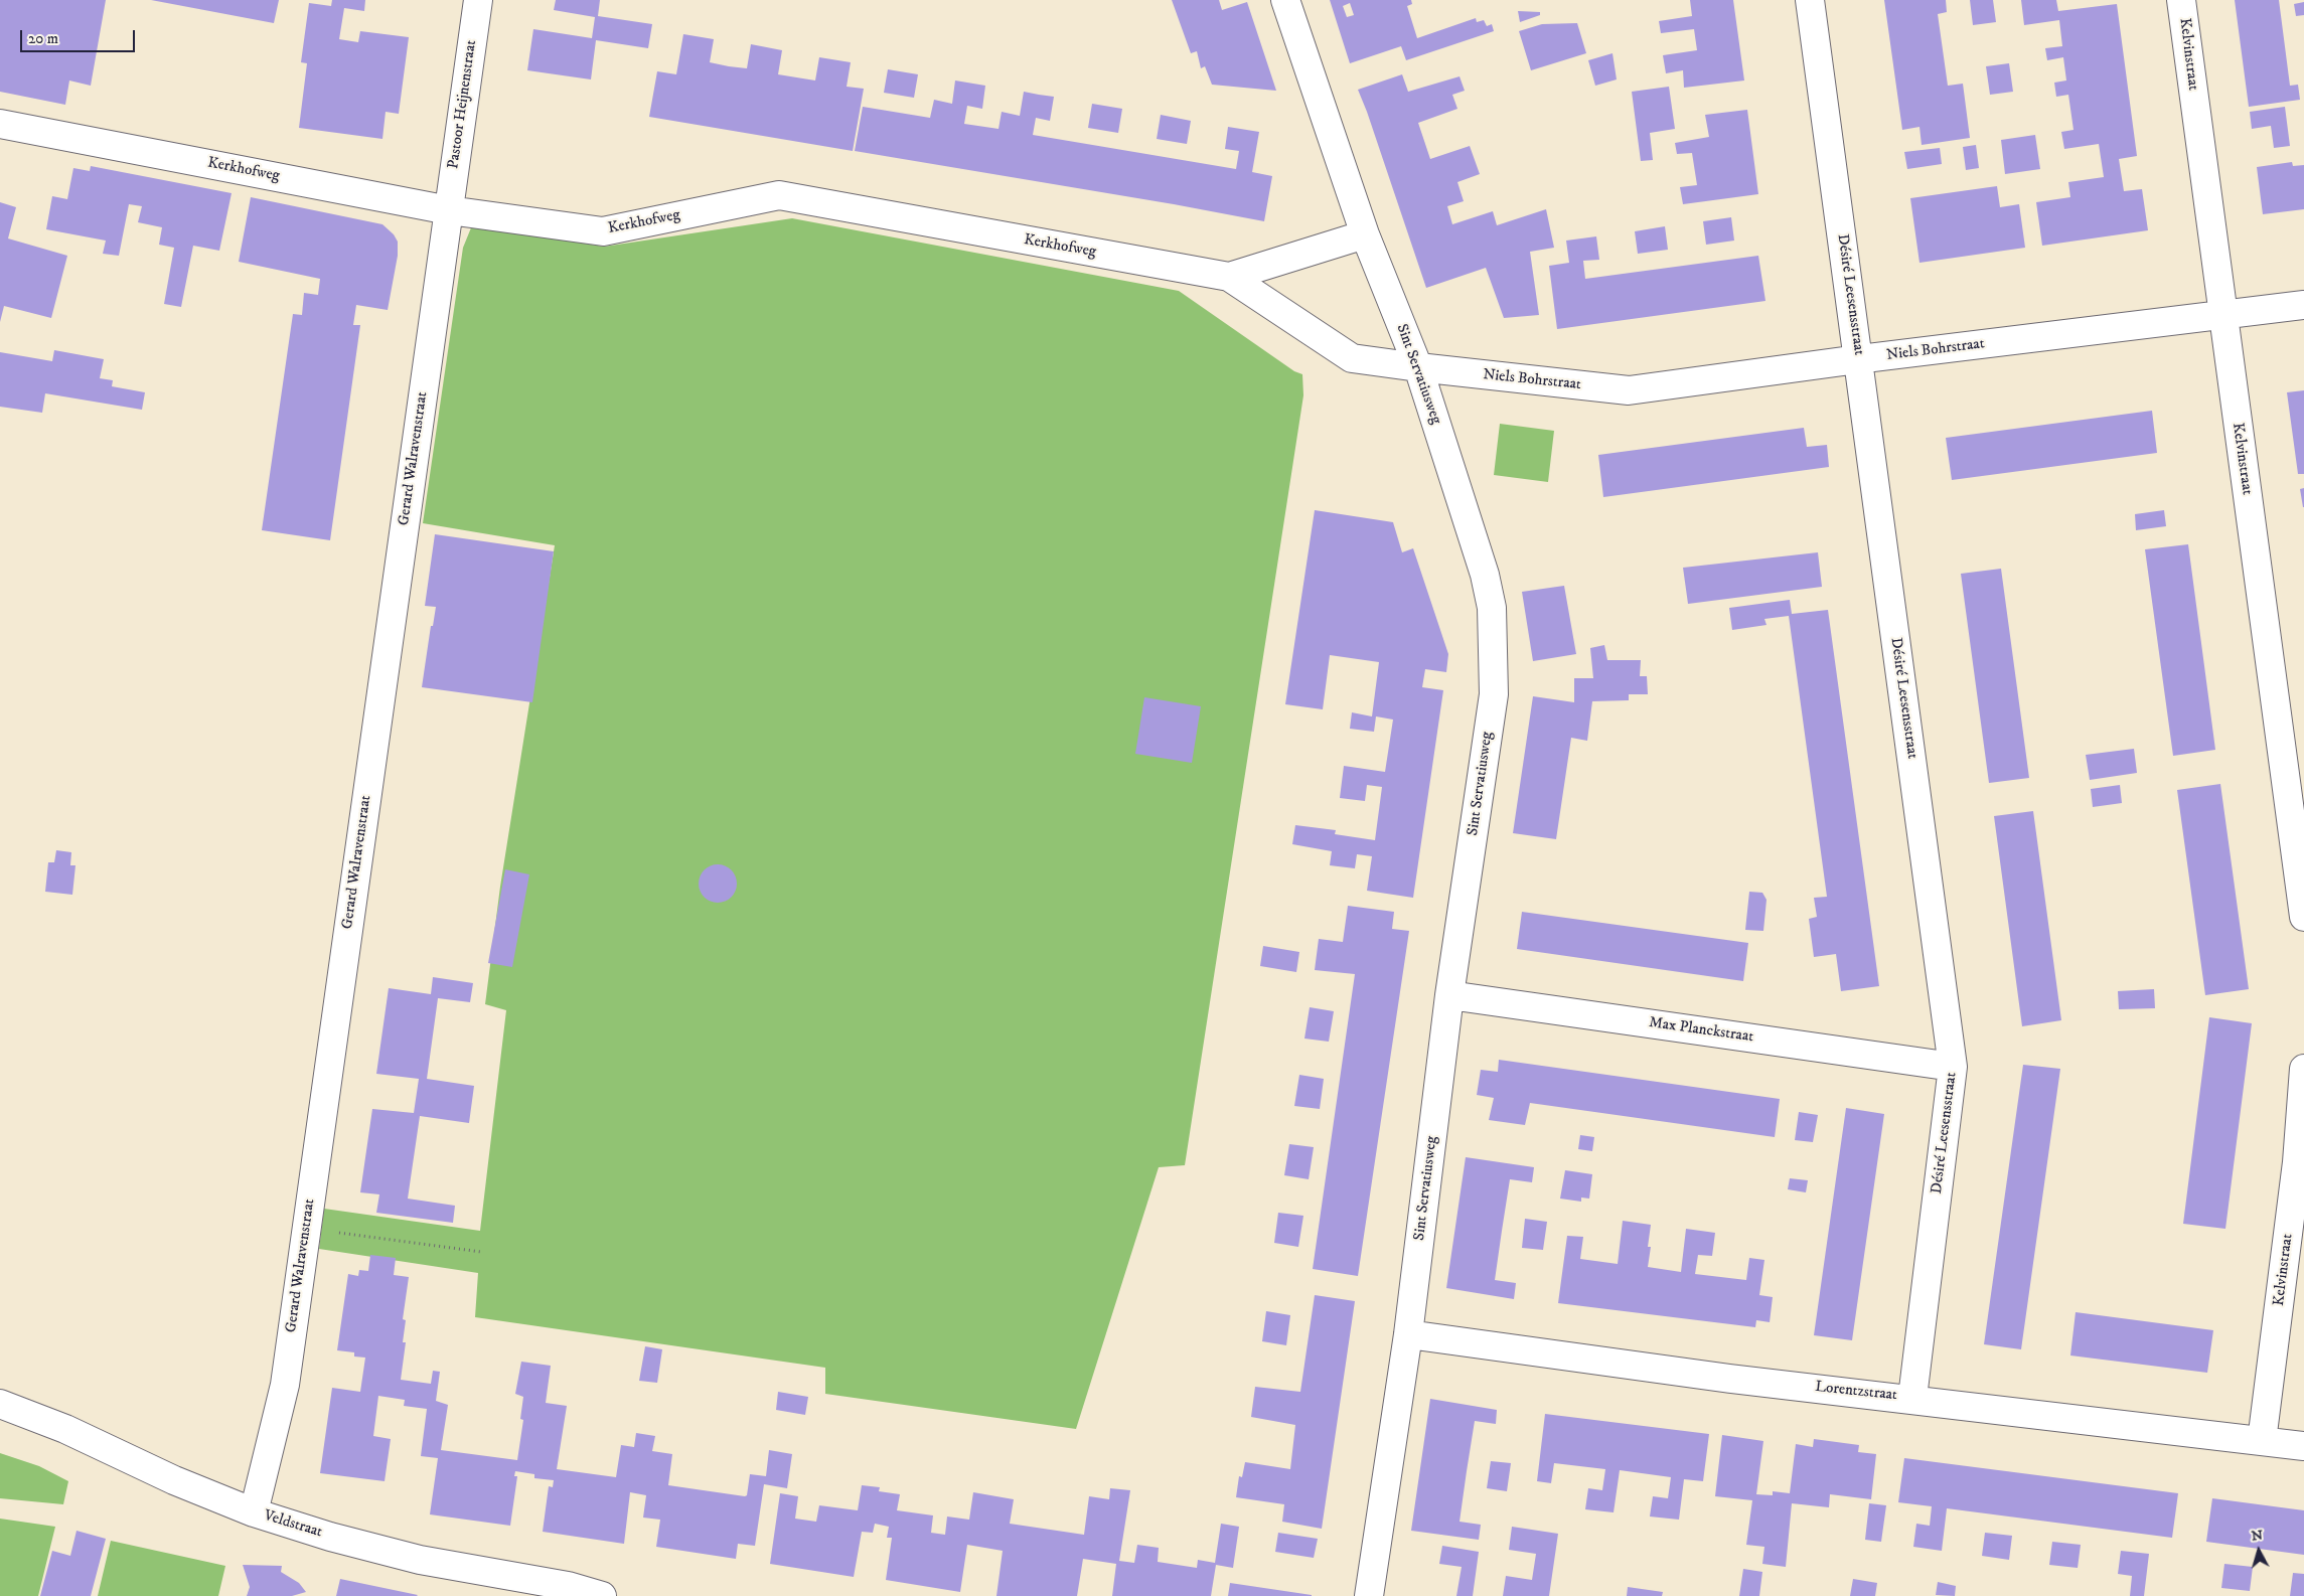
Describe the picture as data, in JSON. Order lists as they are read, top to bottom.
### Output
{
  "streets": {
    "street": [
      "Kelvinstraat",
      "Pastoor Heijnenstraat",
      "Kerkhofweg",
      "Désiré Leesensstraat",
      "Niels Bohrstraat",
      "Sint Servatiusweg",
      "Gerard Walravenstraat",
      "Max Planckstraat",
      "Lorentzstraat",
      "Veldstraat"
    ]
  },
  "crossings": [
    ["Kelvinstraat", "Niels Bohrstraat"],
    ["Kelvinstraat", "Lorentzstraat"],
    ["Pastoor Heijnenstraat", "Kerkhofweg"],
    ["Pastoor Heijnenstraat", "Gerard Walravenstraat"],
    ["Kerkhofweg", "Niels Bohrstraat"],
    ["Kerkhofweg", "Sint Servatiusweg"],
    ["Kerkhofweg", "Gerard Walravenstraat"],
    ["Désiré Leesensstraat", "Niels Bohrstraat"],
    ["Désiré Leesensstraat", "Max Planckstraat"],
    ["Désiré Leesensstraat", "Lorentzstraat"],
    ["Niels Bohrstraat", "Sint Servatiusweg"],
    ["Sint Servatiusweg", "Max Planckstraat"],
    ["Sint Servatiusweg", "Lorentzstraat"],
    ["Gerard Walravenstraat", "Veldstraat"]
  ],
  "scale_bar": "20 m",
  "north": "top"
}
